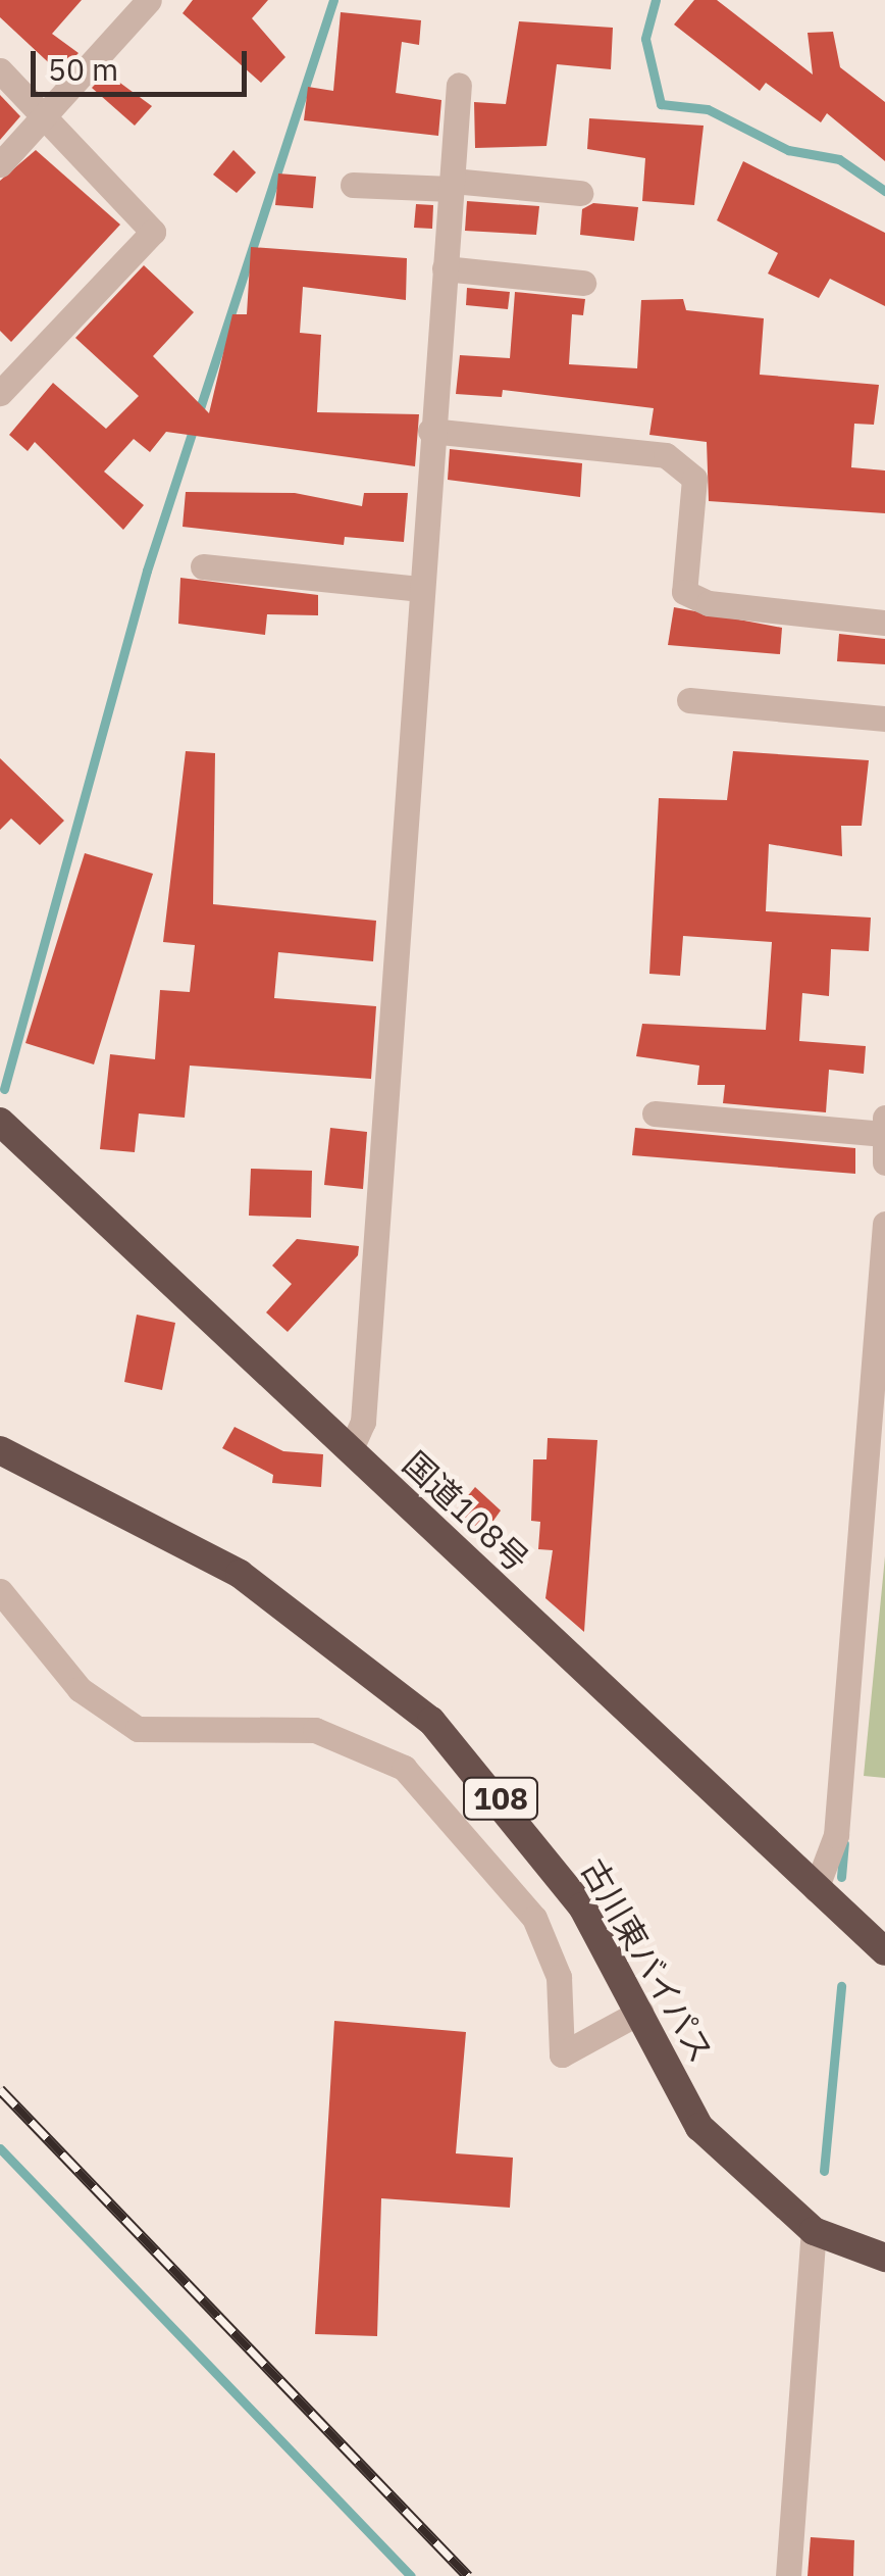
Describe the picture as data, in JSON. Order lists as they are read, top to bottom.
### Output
{
  "streets": {
    "highway": ["国道108号", "108", "古川東バイパス"]
  },
  "scale_bar": "50 m"
}
